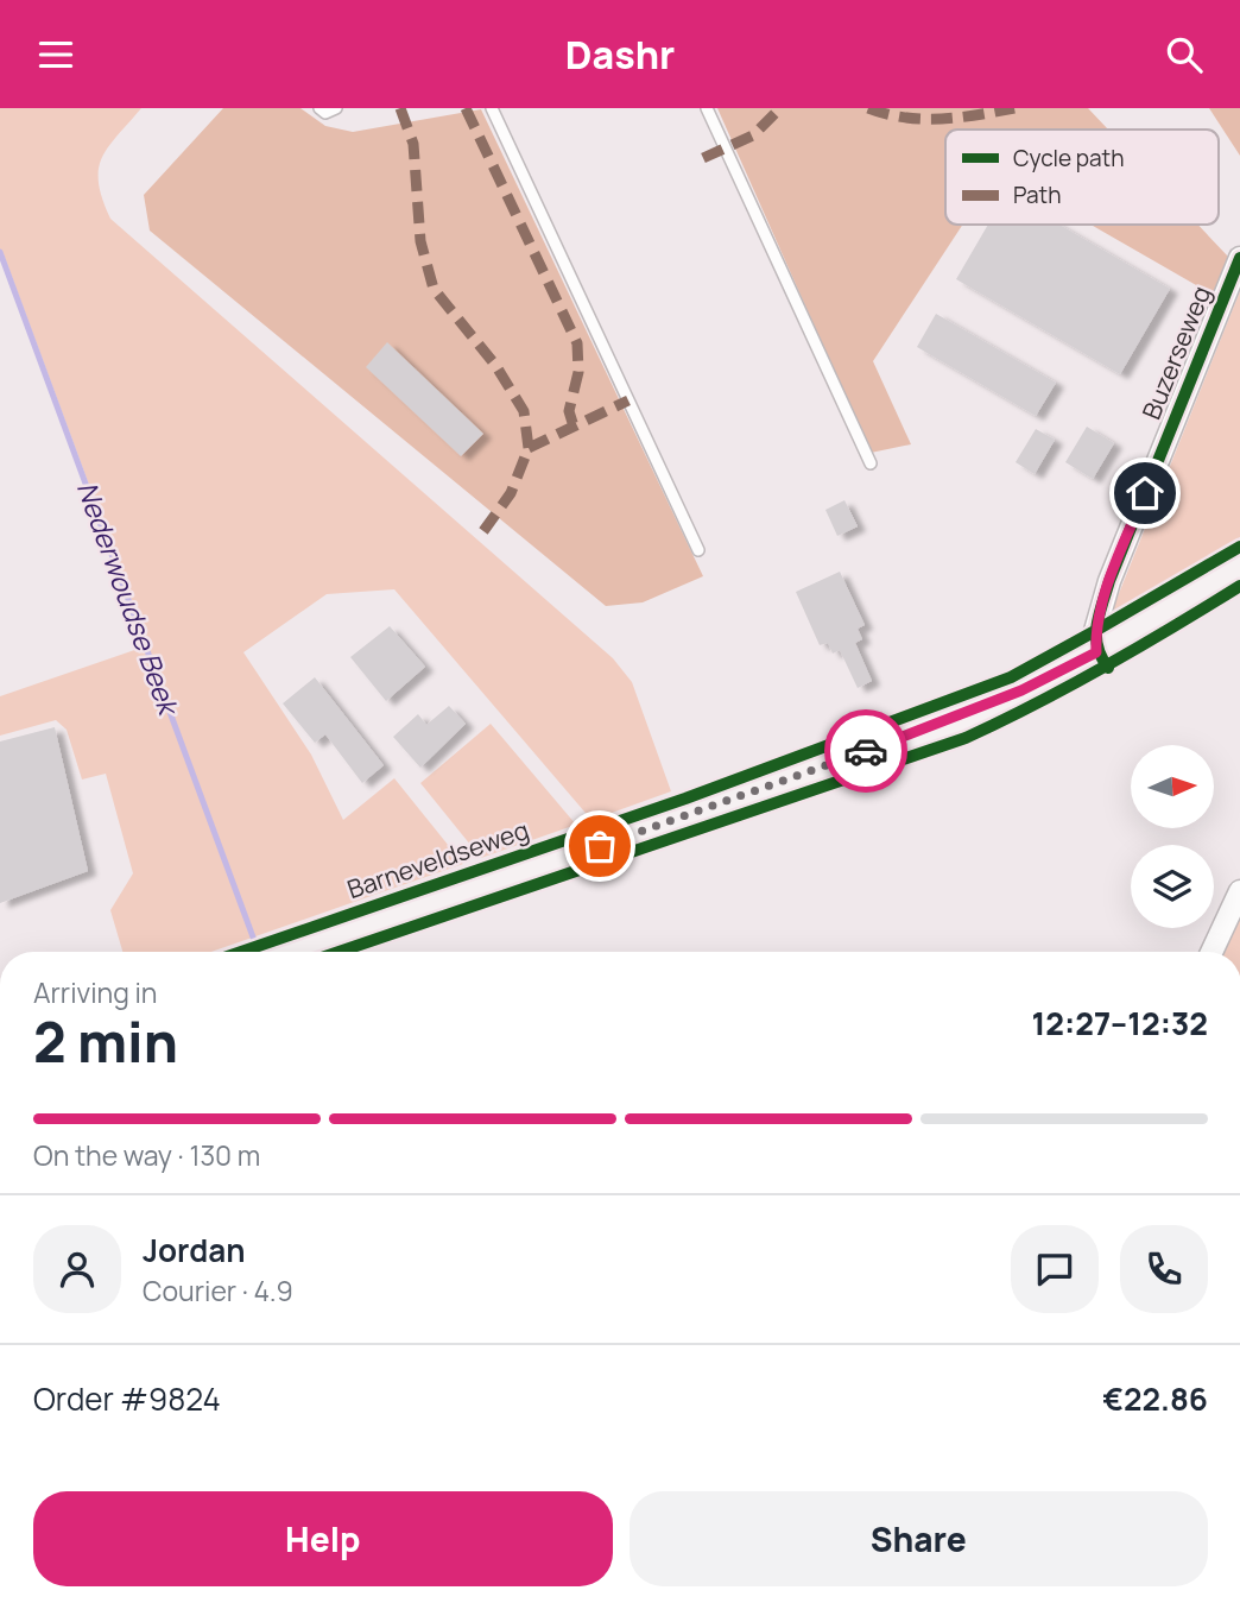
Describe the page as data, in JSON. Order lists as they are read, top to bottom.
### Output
{
  "streets": {
    "main road": ["Barneveldseweg"],
    "street": ["Buzerseweg"]
  },
  "crossings": [
    ["Buzerseweg", "Barneveldseweg"]
  ],
  "water": ["Nederwoudse Beek"],
  "legend": ["Cycle path", "Path"],
  "north": "right",
  "page": {
    "header": "Dashr",
    "heading": ["2 min", "Arriving in", "12:27–12:32"],
    "panel": [
      "Jordan",
      "Courier · 4.9",
      "Order #9824",
      "€22.86"
    ],
    "bar": "On the way · 130 m",
    "buttons": ["Help", "Share"]
  }
}
